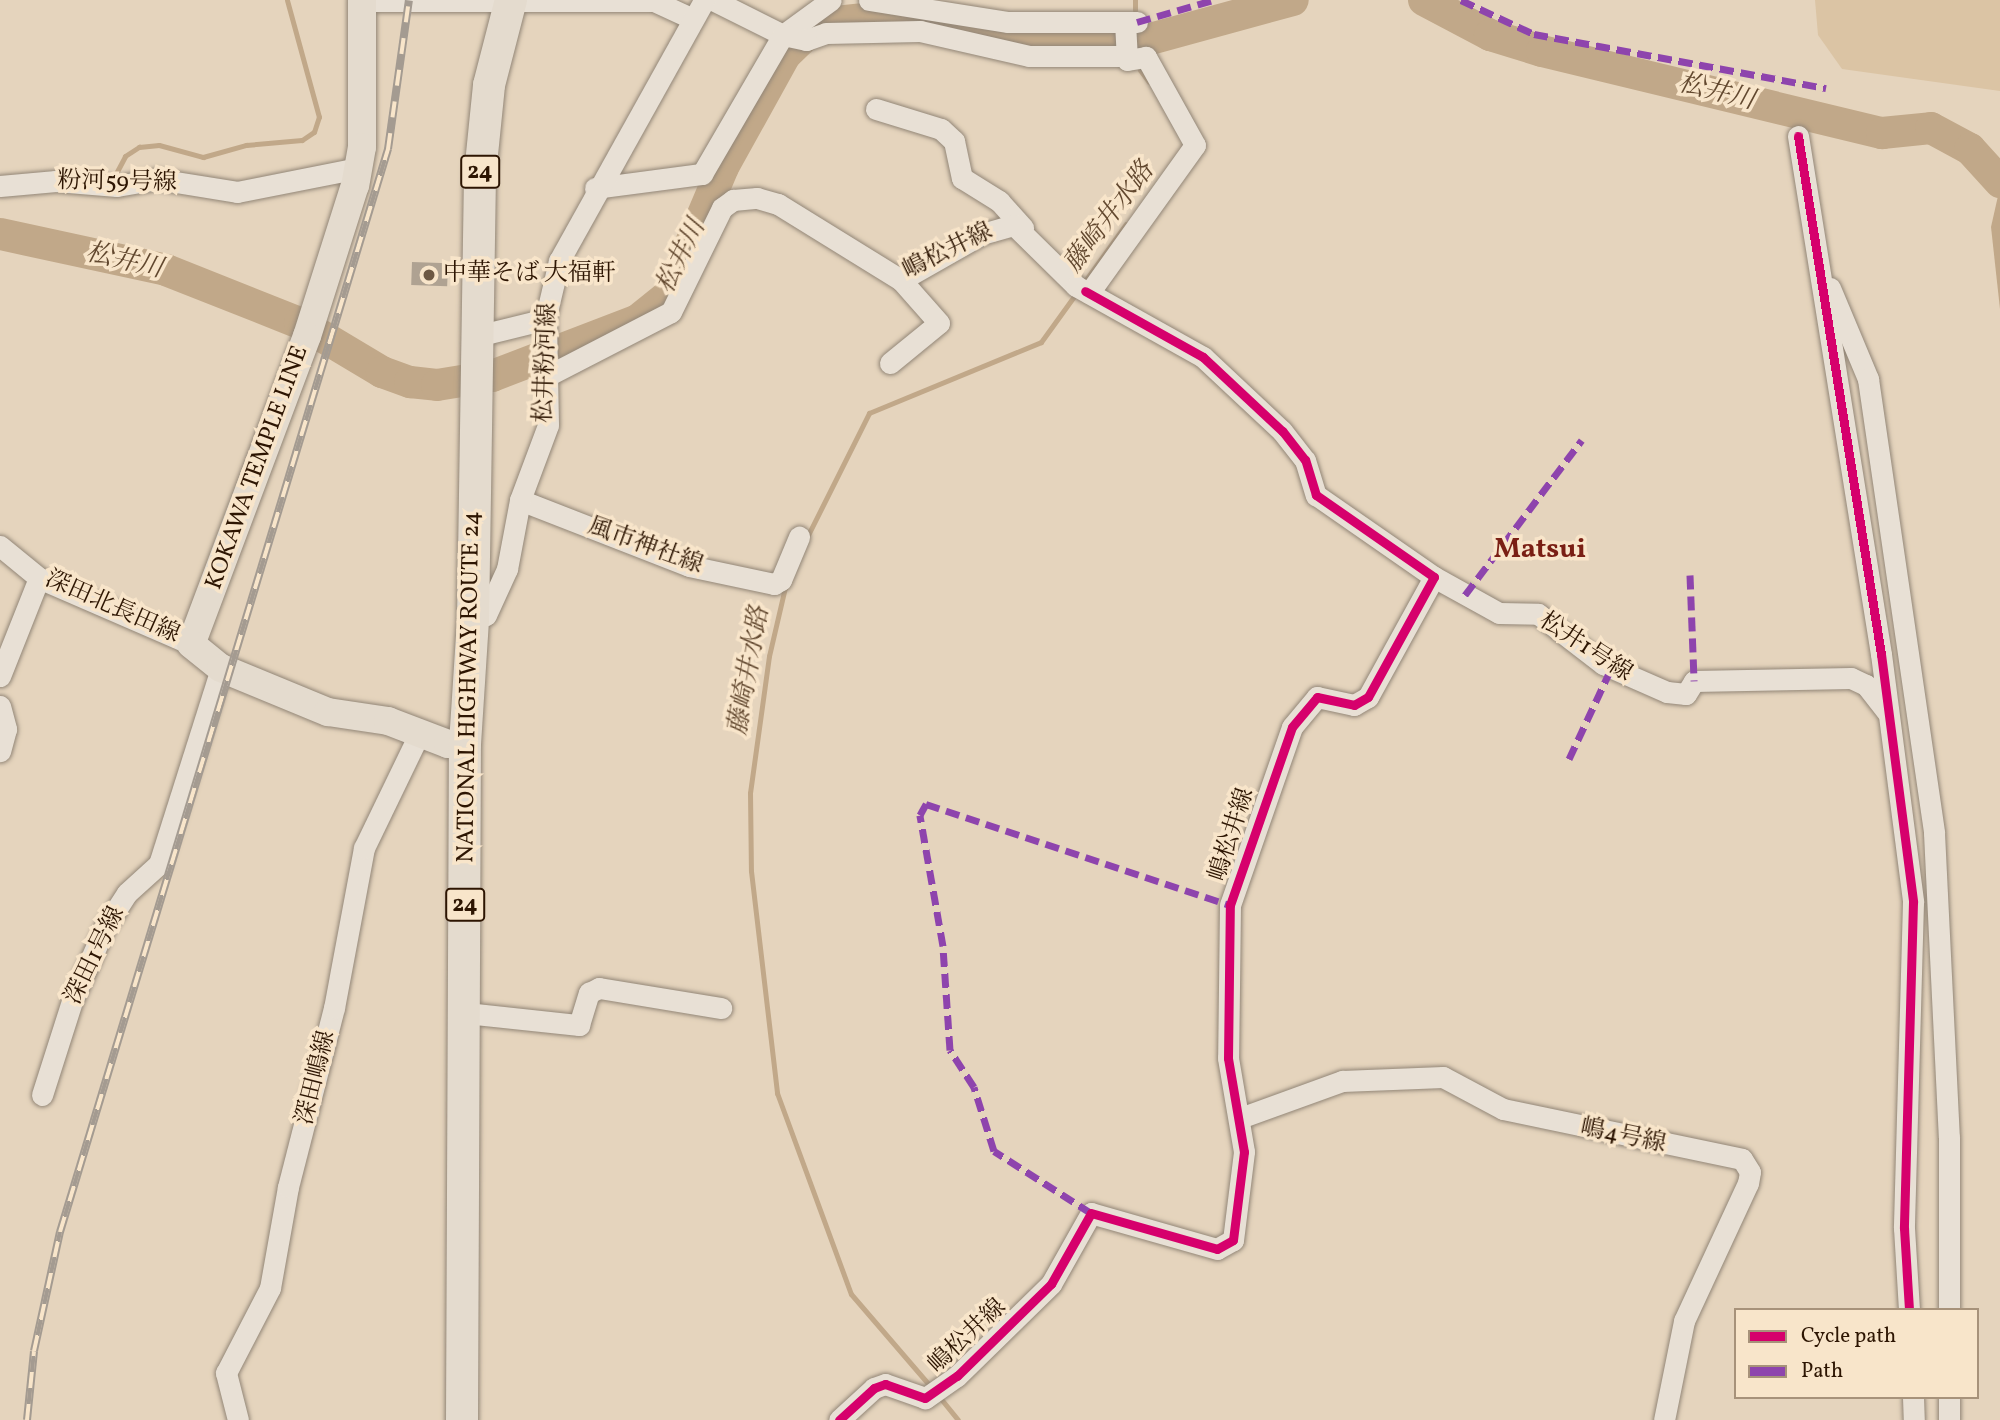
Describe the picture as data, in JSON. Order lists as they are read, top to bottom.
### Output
{
  "streets": {
    "highway": ["24", "NATIONAL HIGHWAY ROUTE 24"],
    "main road": ["KOKAWA TEMPLE LINE"],
    "street": [
      "粉河59号線",
      "嶋松井線",
      "松井粉河線",
      "風市神社線",
      "深田北長田線",
      "松井1号線",
      "深田1号線",
      "深田嶋線",
      "嶋4号線"
    ]
  },
  "crossings": [
    ["粉河59号線", "KOKAWA TEMPLE LINE"],
    ["嶋松井線", "松井粉河線"],
    ["嶋松井線", "松井1号線"],
    ["嶋松井線", "嶋4号線"],
    ["松井粉河線", "風市神社線"],
    ["松井粉河線", "NATIONAL HIGHWAY ROUTE 24"],
    ["KOKAWA TEMPLE LINE", "深田北長田線"]
  ],
  "districts": ["Matsui"],
  "water": ["松井川", "藤崎井水路"],
  "places": ["中華そば 大福軒"],
  "legend": ["Cycle path", "Path"]
}
